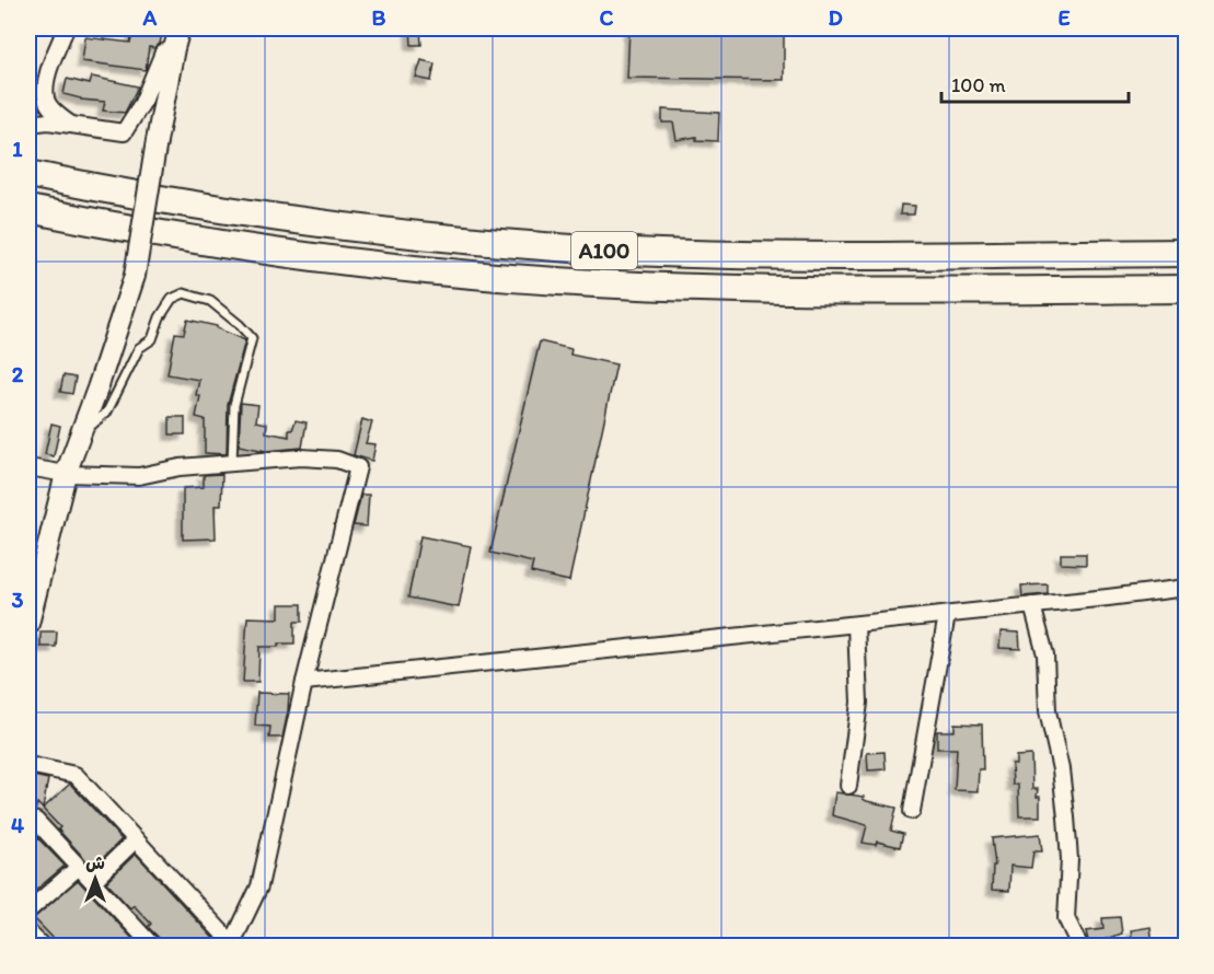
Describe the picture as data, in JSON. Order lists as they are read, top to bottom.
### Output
{
  "streets": {
    "highway": ["A100"]
  },
  "scale_bar": "100 m",
  "north": "top",
  "grid": {
    "columns": [
      "A",
      "B",
      "C",
      "D",
      "E"
    ],
    "rows": [
      "1",
      "2",
      "3",
      "4"
    ]
  }
}
